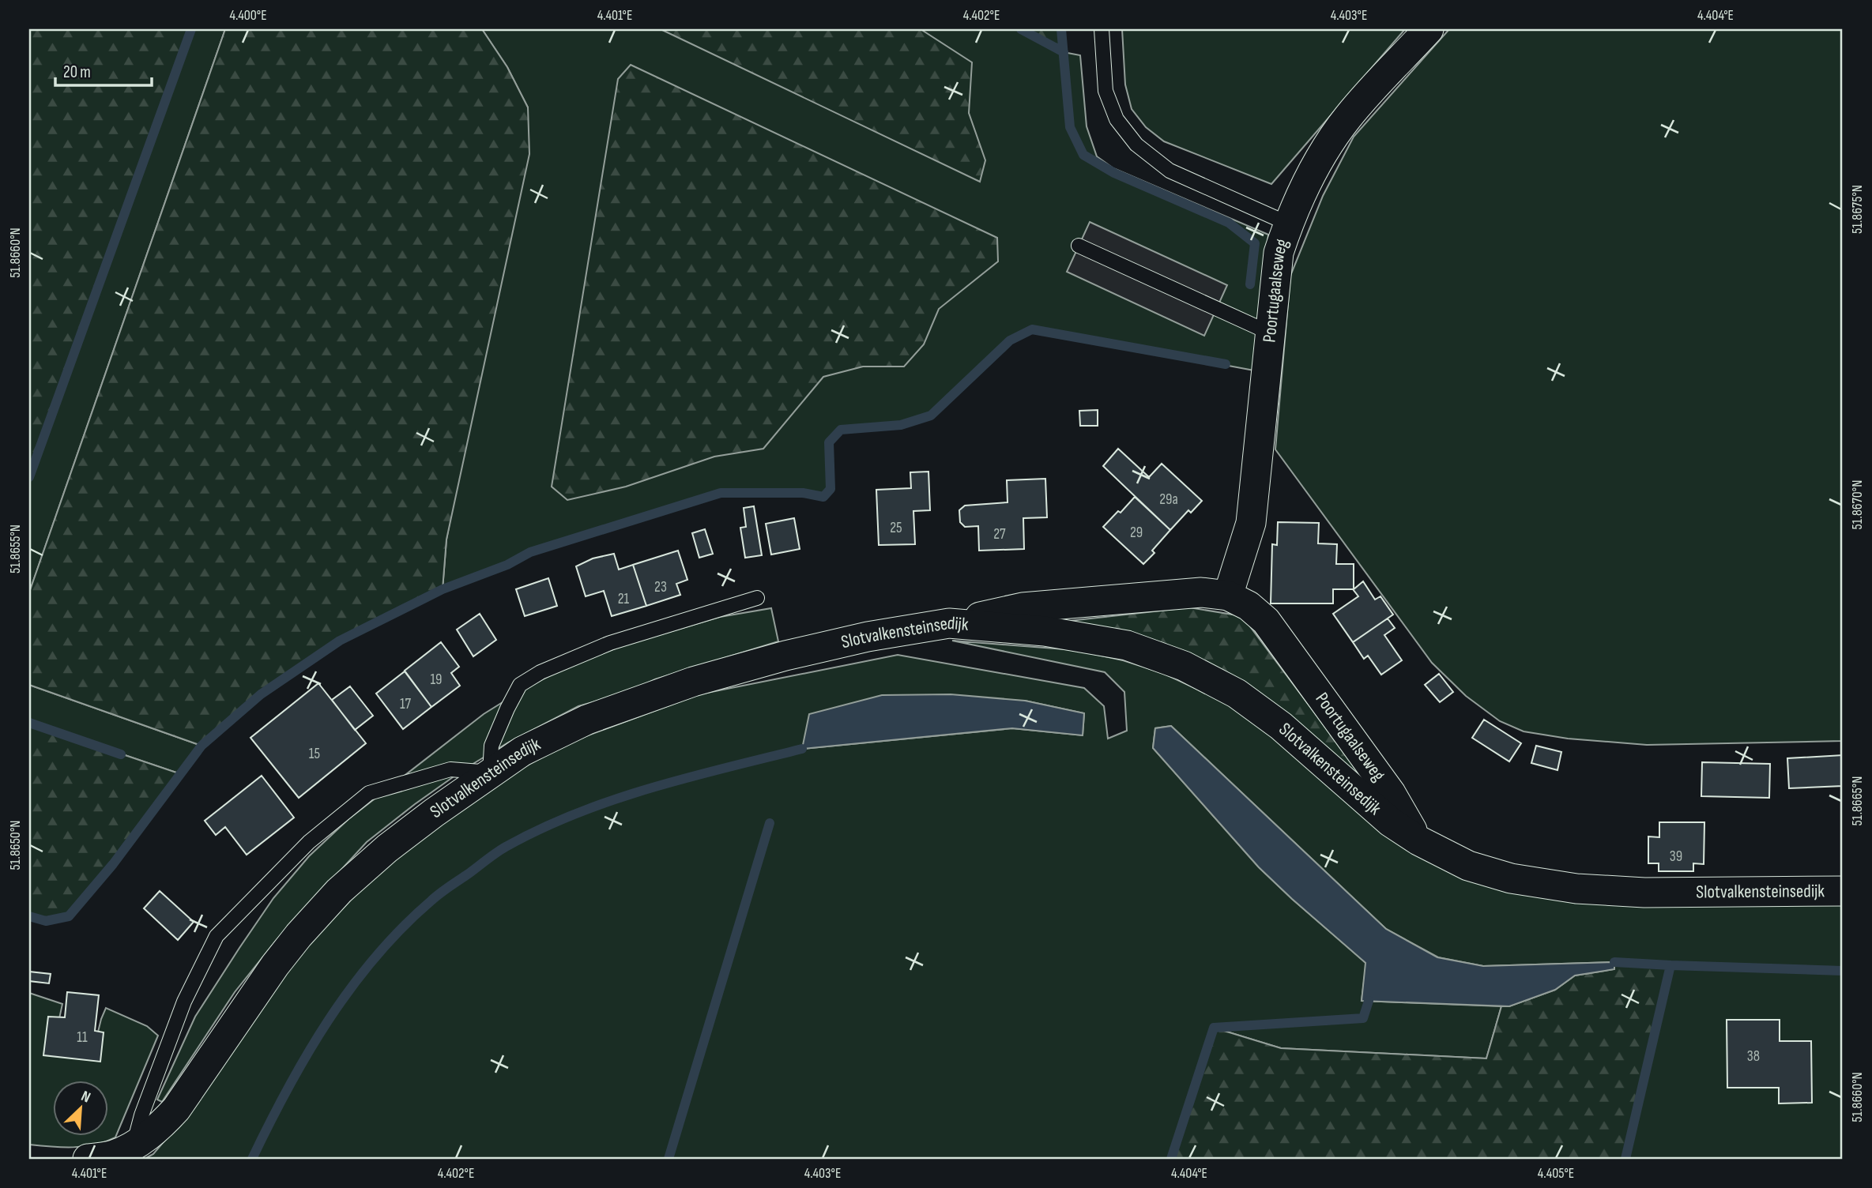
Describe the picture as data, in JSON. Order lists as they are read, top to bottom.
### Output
{
  "streets": {
    "street": ["Poortugaalseweg", "Slotvalkensteinsedijk"]
  },
  "crossings": [
    ["Poortugaalseweg", "Slotvalkensteinsedijk"]
  ],
  "house_numbers": [
    "29a",
    "25",
    "29",
    "27",
    "23",
    "21",
    "19",
    "17",
    "15",
    "39",
    "11",
    "38"
  ],
  "scale_bar": "20 m",
  "north": "top right",
  "coordinates": [
    "4.400°E",
    "4.401°E",
    "4.402°E",
    "4.403°E",
    "4.404°E",
    "51.8675°N",
    "51.8660°N",
    "51.8670°N",
    "51.8655°N",
    "51.8665°N",
    "51.8650°N",
    "4.405°E"
  ]
}
